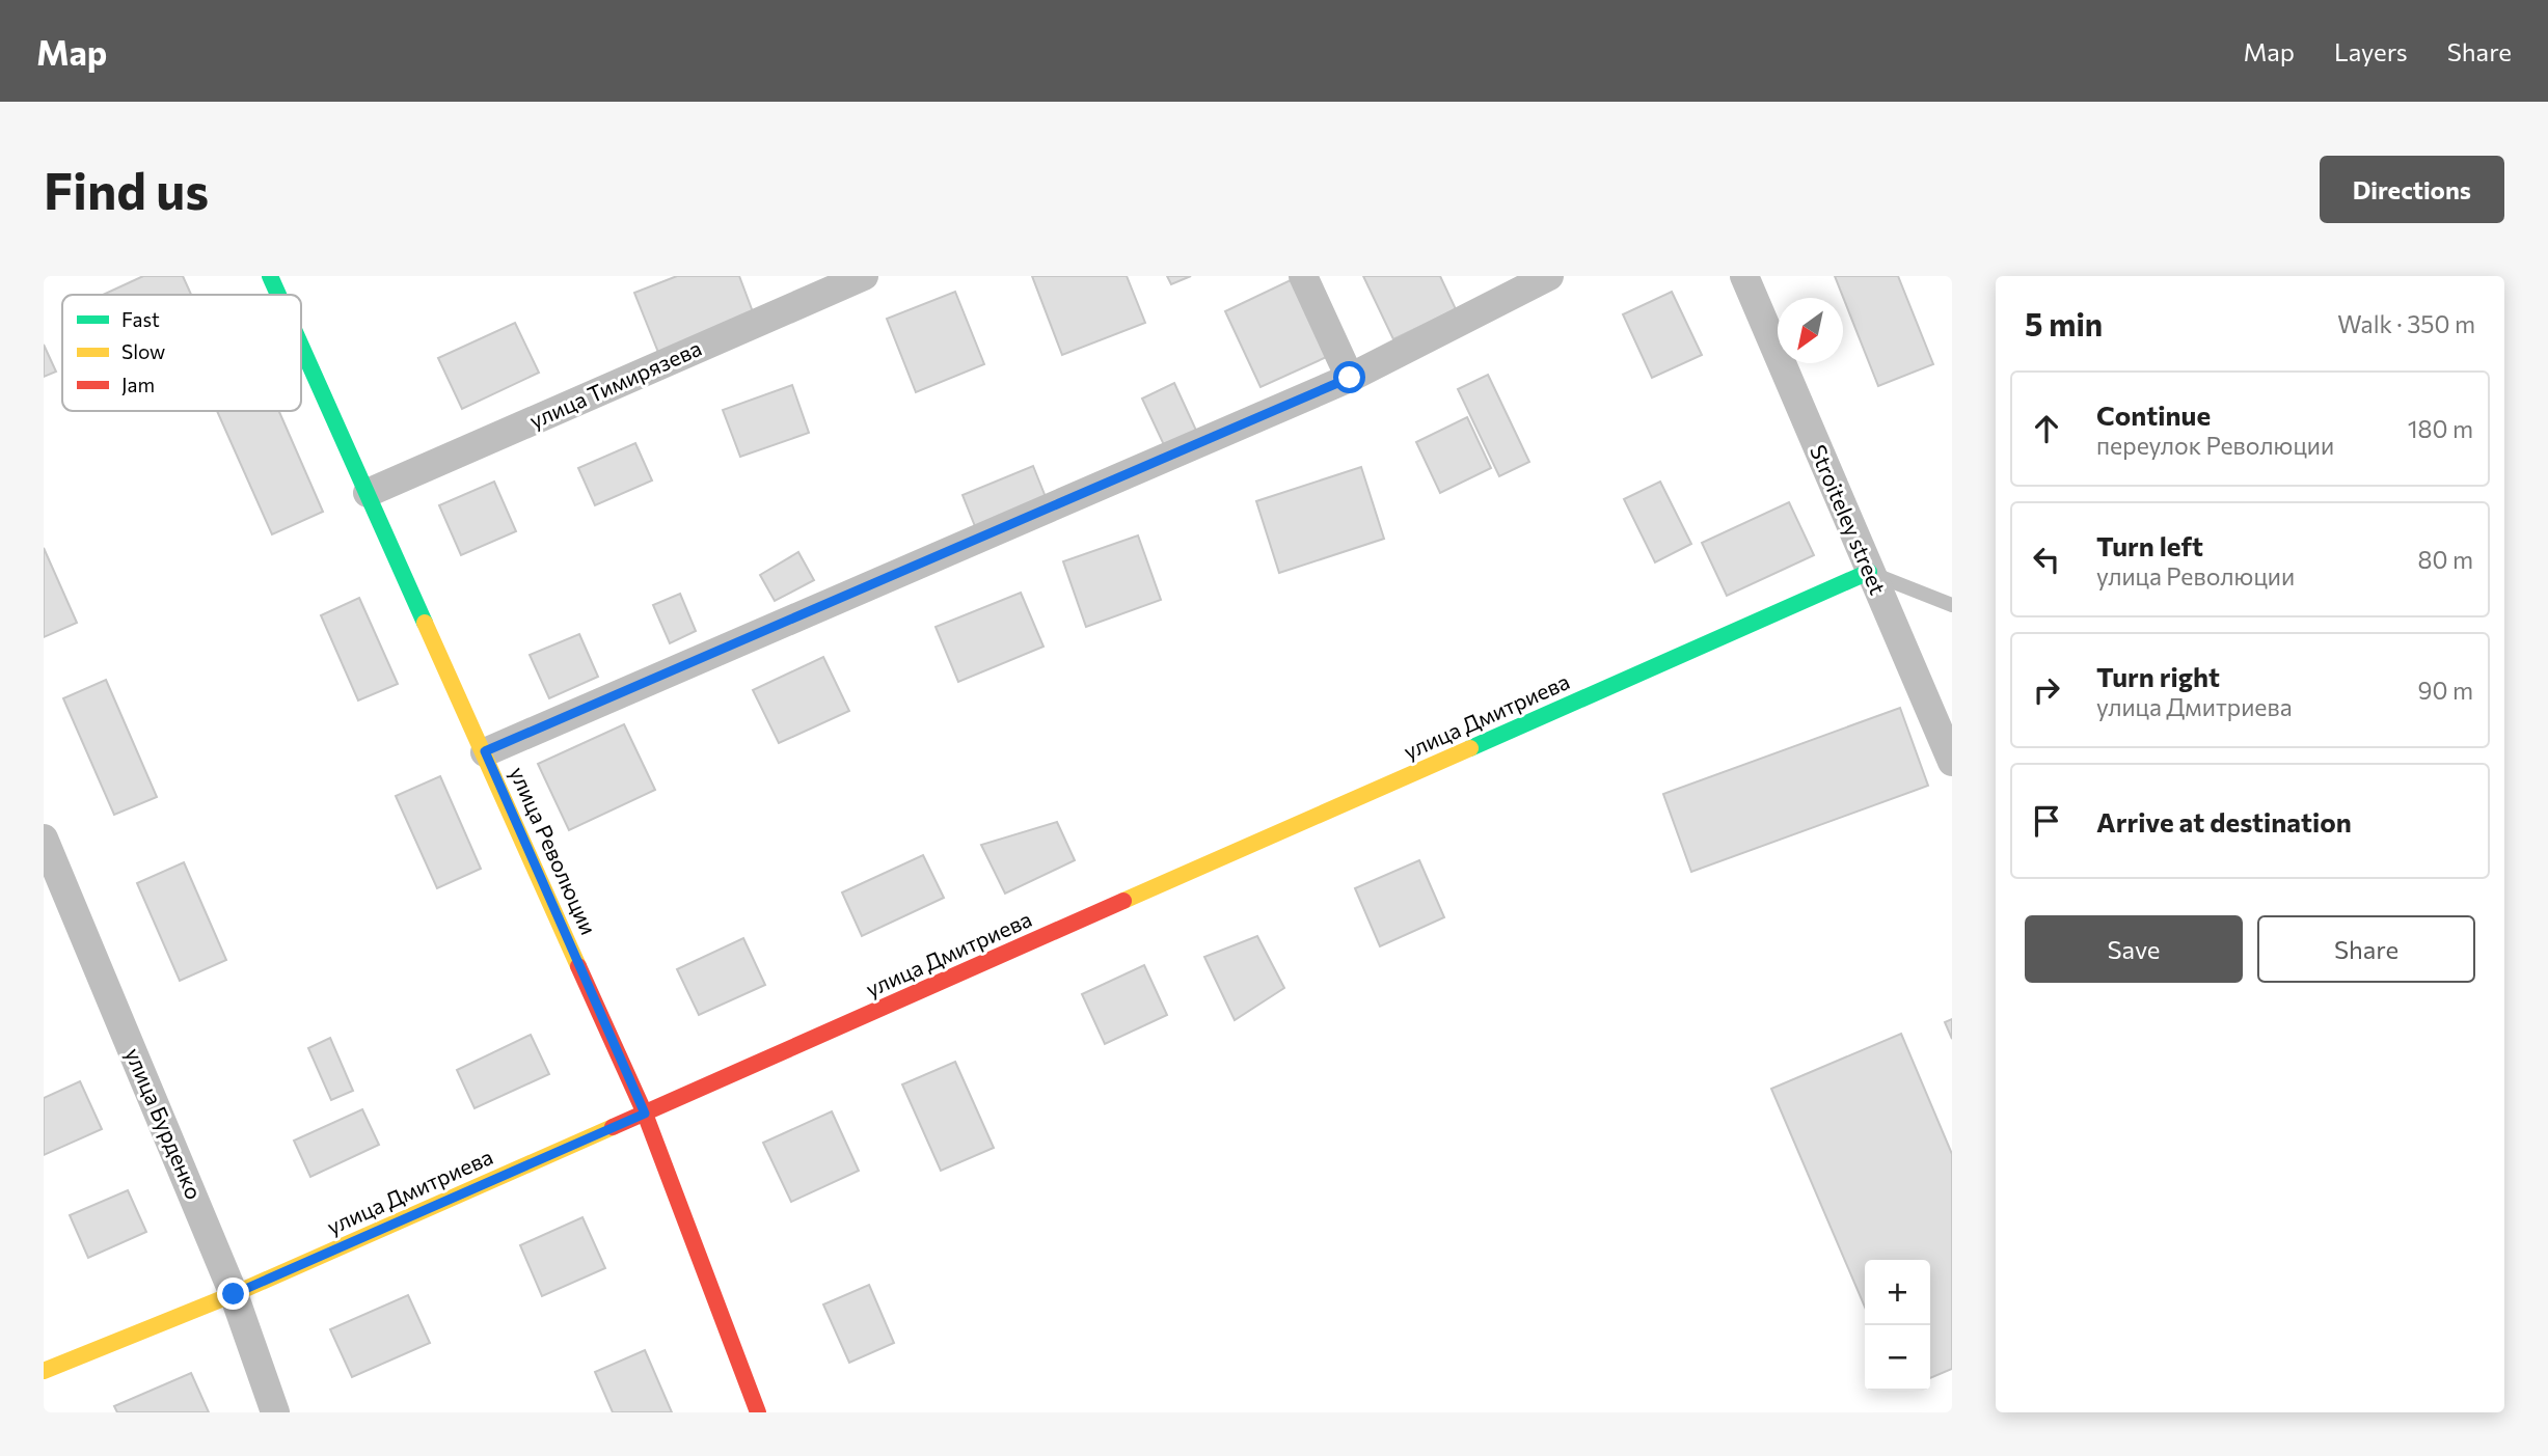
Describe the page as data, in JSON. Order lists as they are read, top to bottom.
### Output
{
  "streets": {
    "street": [
      "улица Тимирязева",
      "Stroiteley street",
      "улица Дмитриева",
      "улица Революции",
      "улица Бурденко"
    ]
  },
  "crossings": [
    ["улица Тимирязева", "улица Революции"],
    ["Stroiteley street", "улица Дмитриева"],
    ["улица Дмитриева", "улица Революции"],
    ["улица Дмитриева", "улица Бурденко"]
  ],
  "legend": ["Fast", "Slow", "Jam"],
  "north": "bottom left",
  "page": {
    "header": "Map",
    "nav": ["Map", "Layers", "Share"],
    "buttons": [
      "Directions",
      ["Save", "Share"]
    ],
    "title": "Find us",
    "heading": ["5 min", "Walk · 350 m"],
    "list": [
      ["Continue", "переулок Революции", "180 m"],
      ["Turn left", "улица Революции", "80 m"],
      ["Turn right", "улица Дмитриева", "90 m"],
      "Arrive at destination"
    ],
    "map_buttons": ["+", "−"]
  }
}
